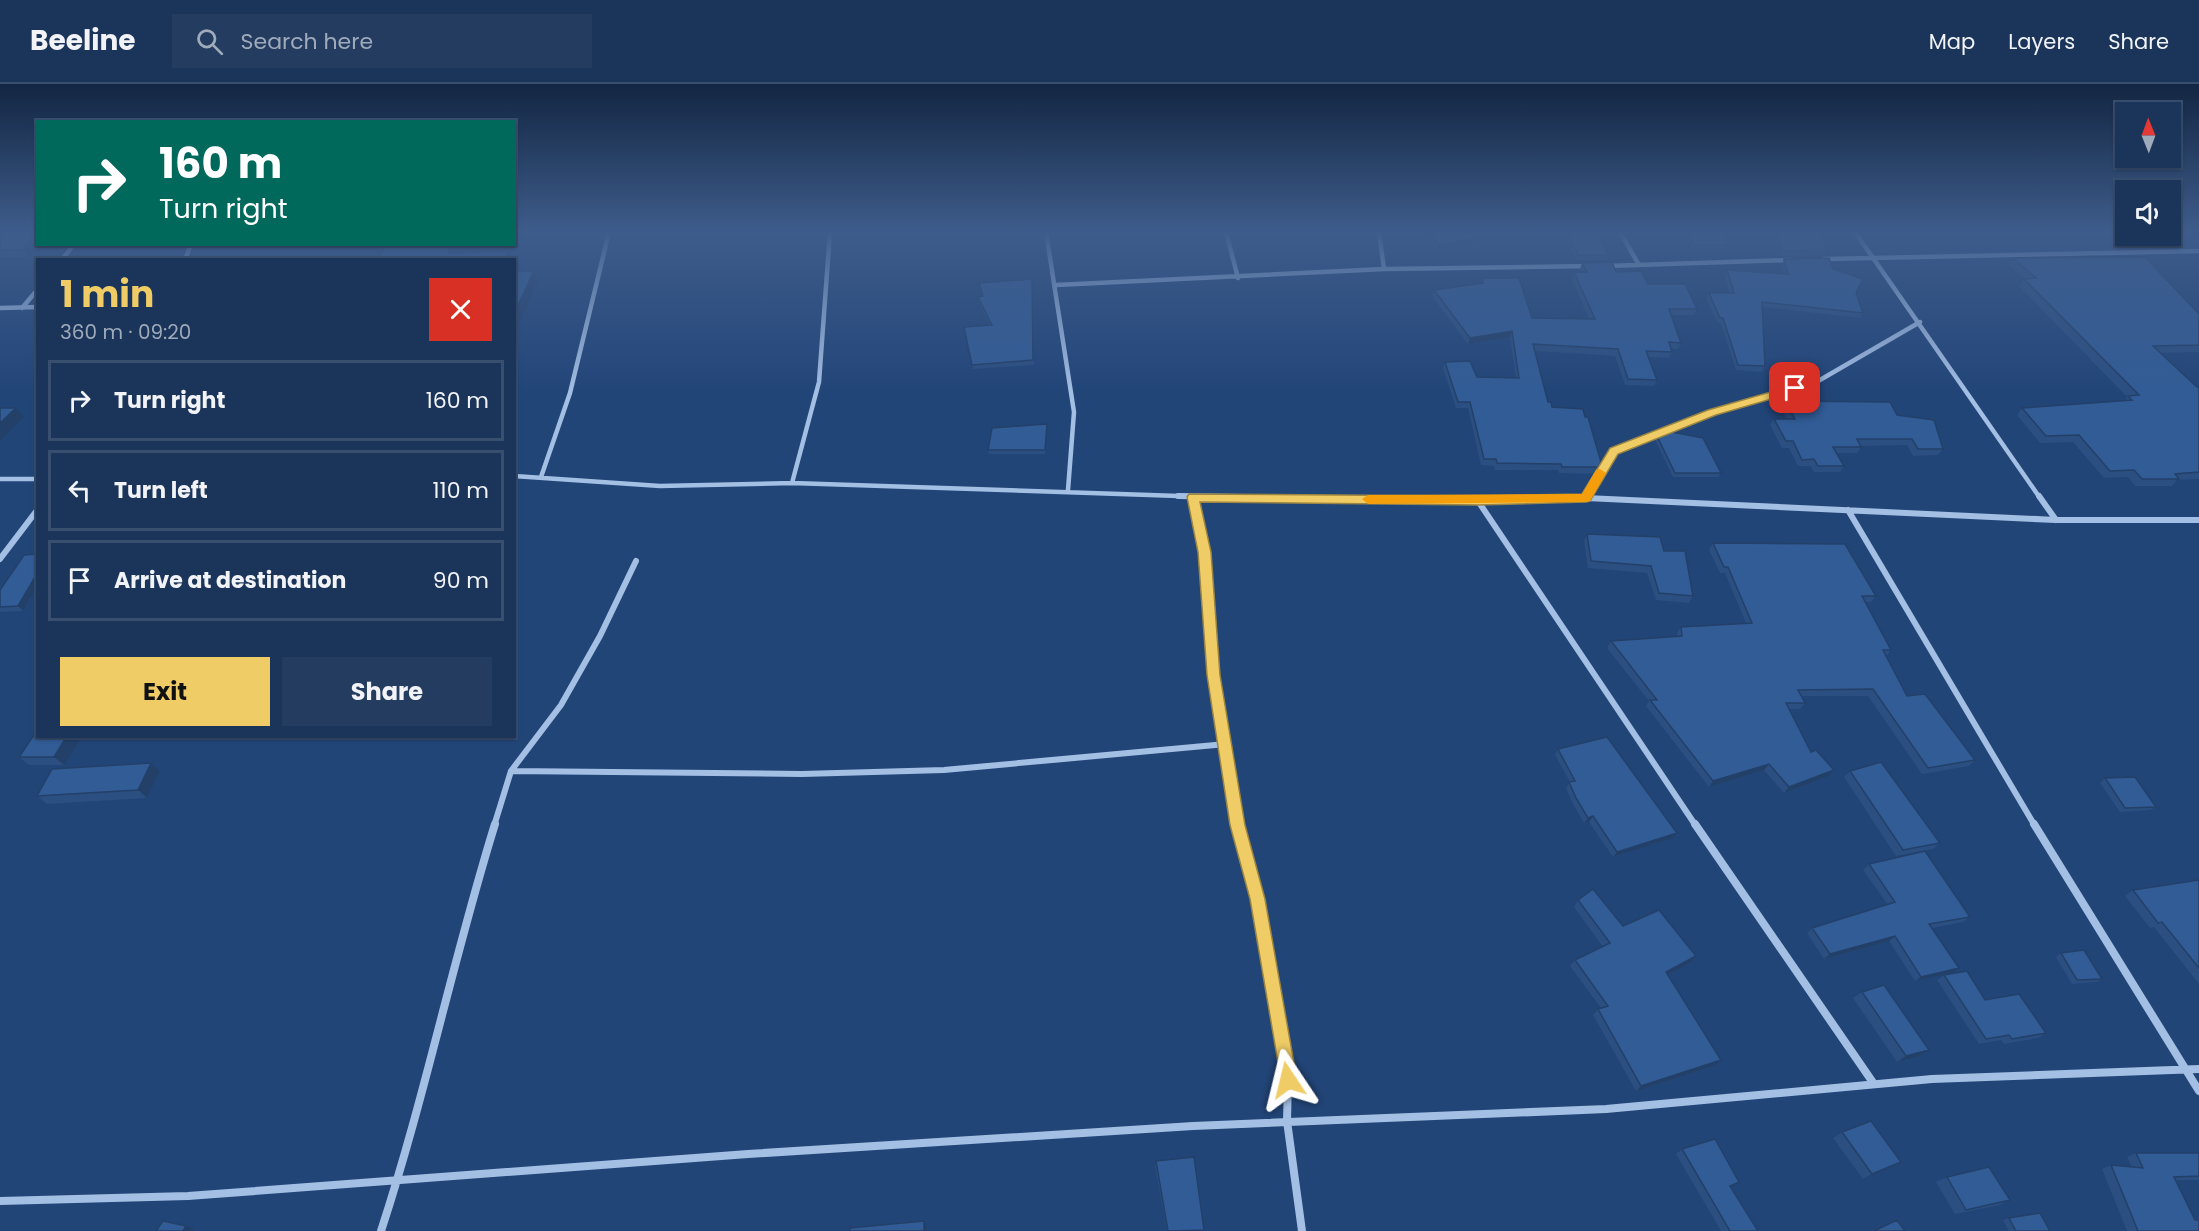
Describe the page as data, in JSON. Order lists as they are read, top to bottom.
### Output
{
  "north": "top",
  "page": {
    "header": "Beeline",
    "search": "Search here",
    "nav": ["Map", "Layers", "Share"],
    "turn": ["160 m", "Turn right"],
    "heading": ["1 min", "360 m · 09:20"],
    "list": [
      {
        "name": "Turn right",
        "value": "160 m"
      },
      {
        "name": "Turn left",
        "value": "110 m"
      },
      {
        "name": "Arrive at destination",
        "value": "90 m"
      }
    ],
    "buttons": ["Exit", "Share"]
  }
}
